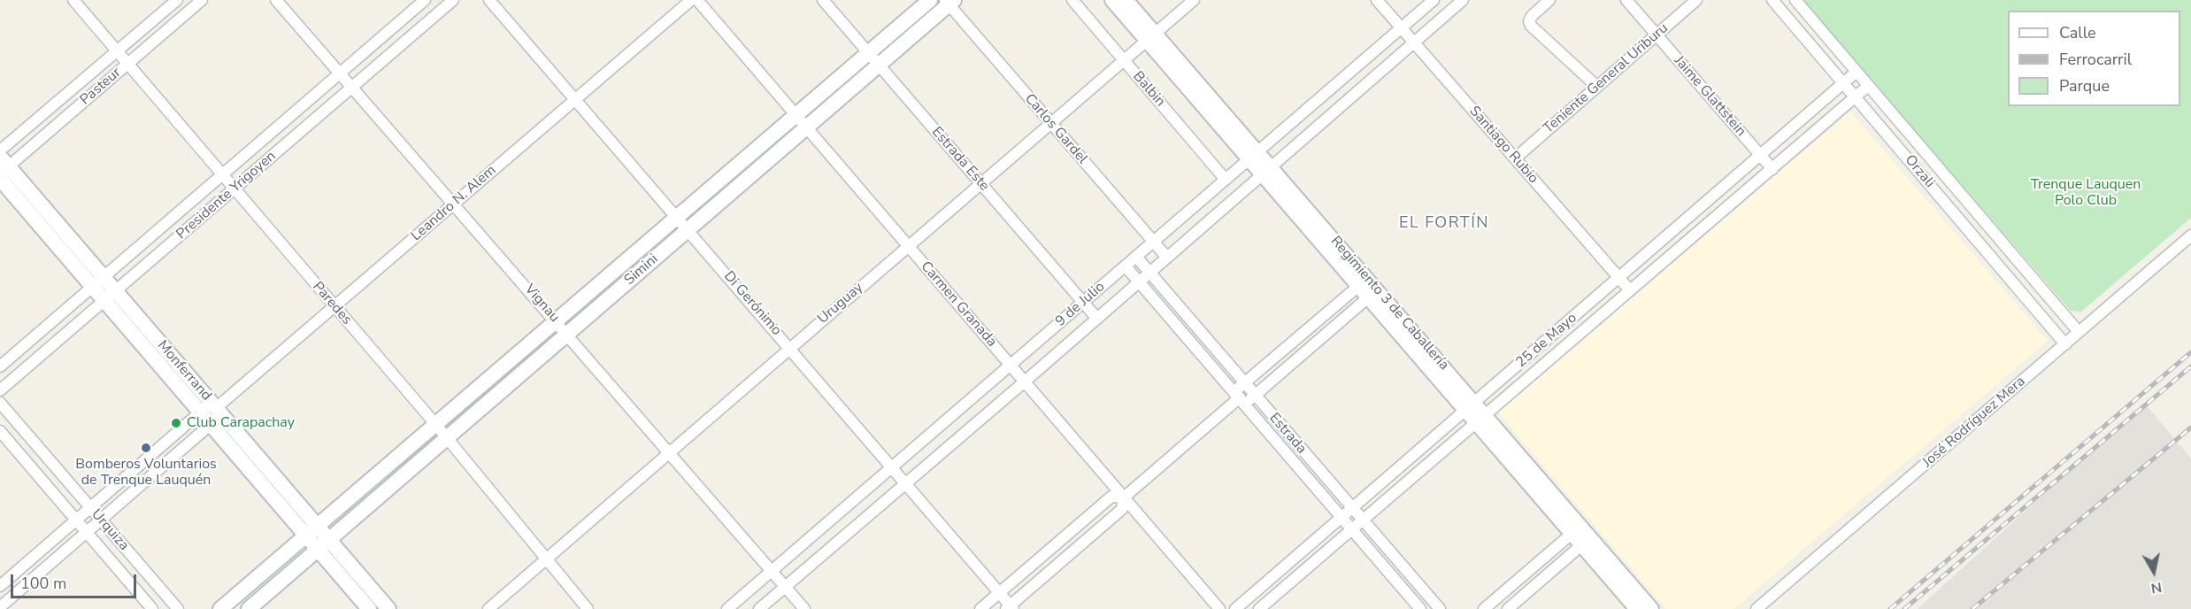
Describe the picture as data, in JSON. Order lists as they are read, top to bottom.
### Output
{
  "streets": {
    "street": [
      "Teniente General Uriburu",
      "Pasteur",
      "Balbin",
      "Jaime Glattstein",
      "Carlos Gardel",
      "Santiago Rubio",
      "Estrada Este",
      "Orzali",
      "Presidente Yrigoyen",
      "Leandro N. Alem",
      "Simini",
      "Paredes",
      "Vignau",
      "Di Gerónimo",
      "Uruguay",
      "Regimiento 3 de Caballería",
      "Carmen Granada",
      "9 de Julio",
      "25 de Mayo",
      "Monferrand",
      "José Rodríguez Mera",
      "Estrada",
      "Urquiza"
    ]
  },
  "crossings": [
    ["Teniente General Uriburu", "Jaime Glattstein"],
    ["Teniente General Uriburu", "Santiago Rubio"],
    ["Pasteur", "Paredes"],
    ["Pasteur", "Monferrand"],
    ["Balbin", "Uruguay"],
    ["Balbin", "9 de Julio"],
    ["Jaime Glattstein", "25 de Mayo"],
    ["Carlos Gardel", "Simini"],
    ["Carlos Gardel", "Uruguay"],
    ["Carlos Gardel", "9 de Julio"],
    ["Santiago Rubio", "9 de Julio"],
    ["Santiago Rubio", "25 de Mayo"],
    ["Estrada Este", "Simini"],
    ["Estrada Este", "Uruguay"],
    ["Estrada Este", "9 de Julio"],
    ["Orzali", "25 de Mayo"],
    ["Orzali", "José Rodríguez Mera"],
    ["Presidente Yrigoyen", "Paredes"],
    ["Presidente Yrigoyen", "Vignau"],
    ["Presidente Yrigoyen", "Monferrand"],
    ["Leandro N. Alem", "Paredes"],
    ["Leandro N. Alem", "Vignau"],
    ["Leandro N. Alem", "Di Gerónimo"],
    ["Leandro N. Alem", "Monferrand"],
    ["Leandro N. Alem", "Urquiza"],
    ["Simini", "Paredes"],
    ["Simini", "Vignau"],
    ["Simini", "Di Gerónimo"],
    ["Simini", "Carmen Granada"],
    ["Simini", "Monferrand"],
    ["Paredes", "Uruguay"],
    ["Vignau", "Uruguay"],
    ["Vignau", "9 de Julio"],
    ["Di Gerónimo", "Uruguay"],
    ["Di Gerónimo", "9 de Julio"],
    ["Uruguay", "Regimiento 3 de Caballería"],
    ["Uruguay", "Carmen Granada"],
    ["Regimiento 3 de Caballería", "9 de Julio"],
    ["Regimiento 3 de Caballería", "25 de Mayo"],
    ["Carmen Granada", "9 de Julio"],
    ["9 de Julio", "Estrada"],
    ["25 de Mayo", "Estrada"]
  ],
  "districts": ["EL FORTÍN"],
  "parks": ["Trenque Lauquen Polo Club"],
  "places": ["Club Carapachay", "Bomberos Voluntarios de Trenque Lauquén"],
  "legend": ["Calle", "Ferrocarril", "Parque"],
  "scale_bar": "100 m",
  "north": "bottom"
}
